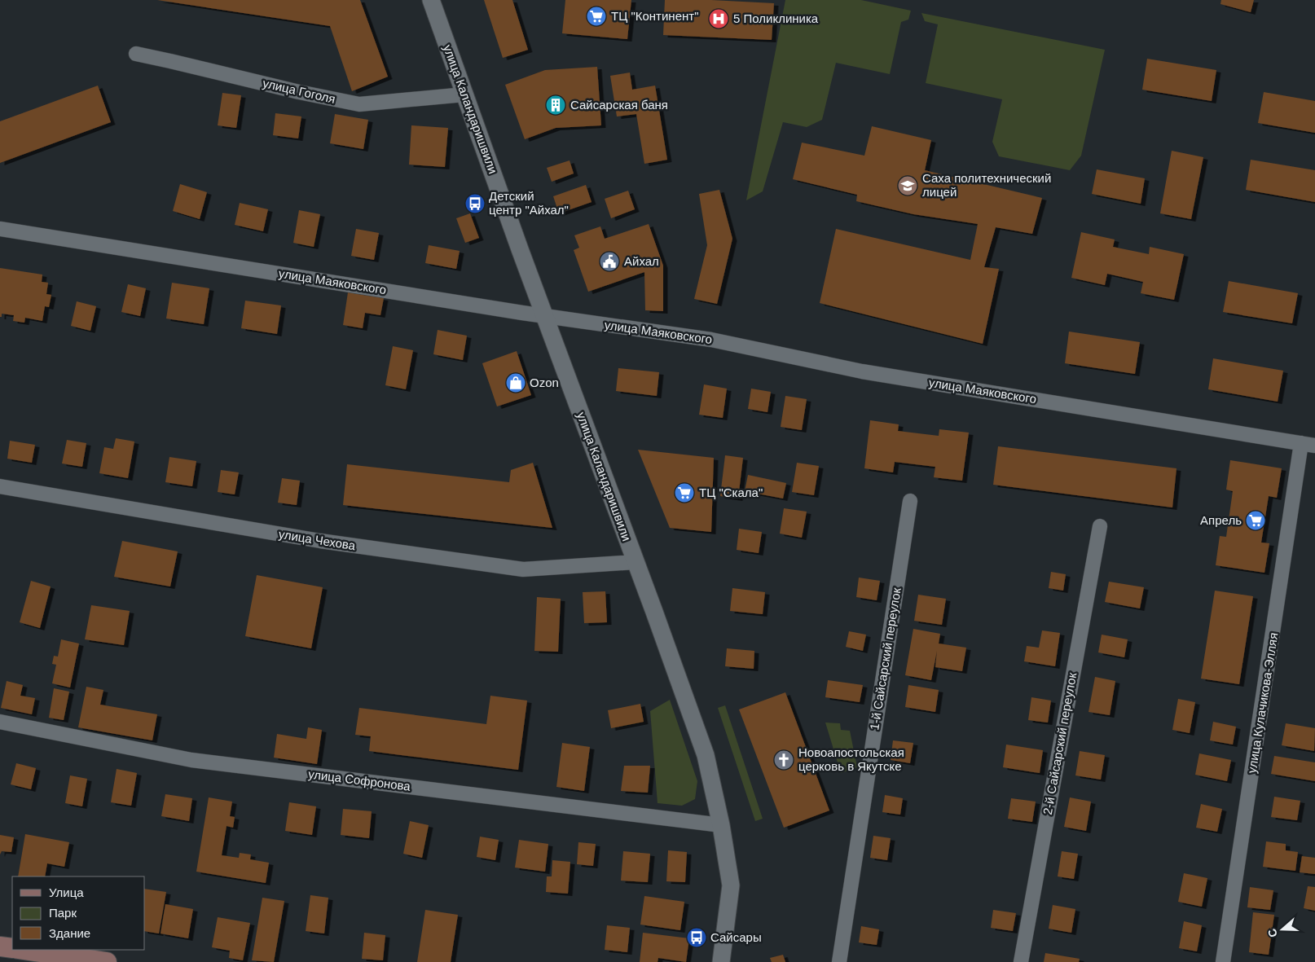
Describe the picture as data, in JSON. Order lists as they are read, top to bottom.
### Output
{
  "streets": {
    "street": [
      "улица Гоголя",
      "улица Каландаришвили",
      "улица Маяковского",
      "улица Чехова",
      "1-й Сайсарский переулок",
      "улица Кулачикова-Элляя",
      "2-й Сайсарский переулок",
      "улица Софронова"
    ]
  },
  "crossings": [
    ["улица Гоголя", "улица Каландаришвили"],
    ["улица Каландаришвили", "улица Маяковского"],
    ["улица Каландаришвили", "улица Чехова"],
    ["улица Каландаришвили", "улица Софронова"],
    ["улица Маяковского", "улица Кулачикова-Элляя"]
  ],
  "places": {
    "supermarket": ["ТЦ \"Континент\"", "ТЦ \"Скала\"", "Апрель"],
    "hospital": ["5 Поликлиника"],
    "building": ["Сайсарская баня"],
    "school or university": ["Саха политехнический лицей"],
    "bus stop": ["Детский центр \"Айхал\"", "Сайсары"],
    "public building": ["Айхал"],
    "shop": ["Ozon"],
    "church": ["Новоапостольская церковь в Якутске"]
  },
  "legend": ["Улица", "Парк", "Здание"],
  "north": "left"
}
